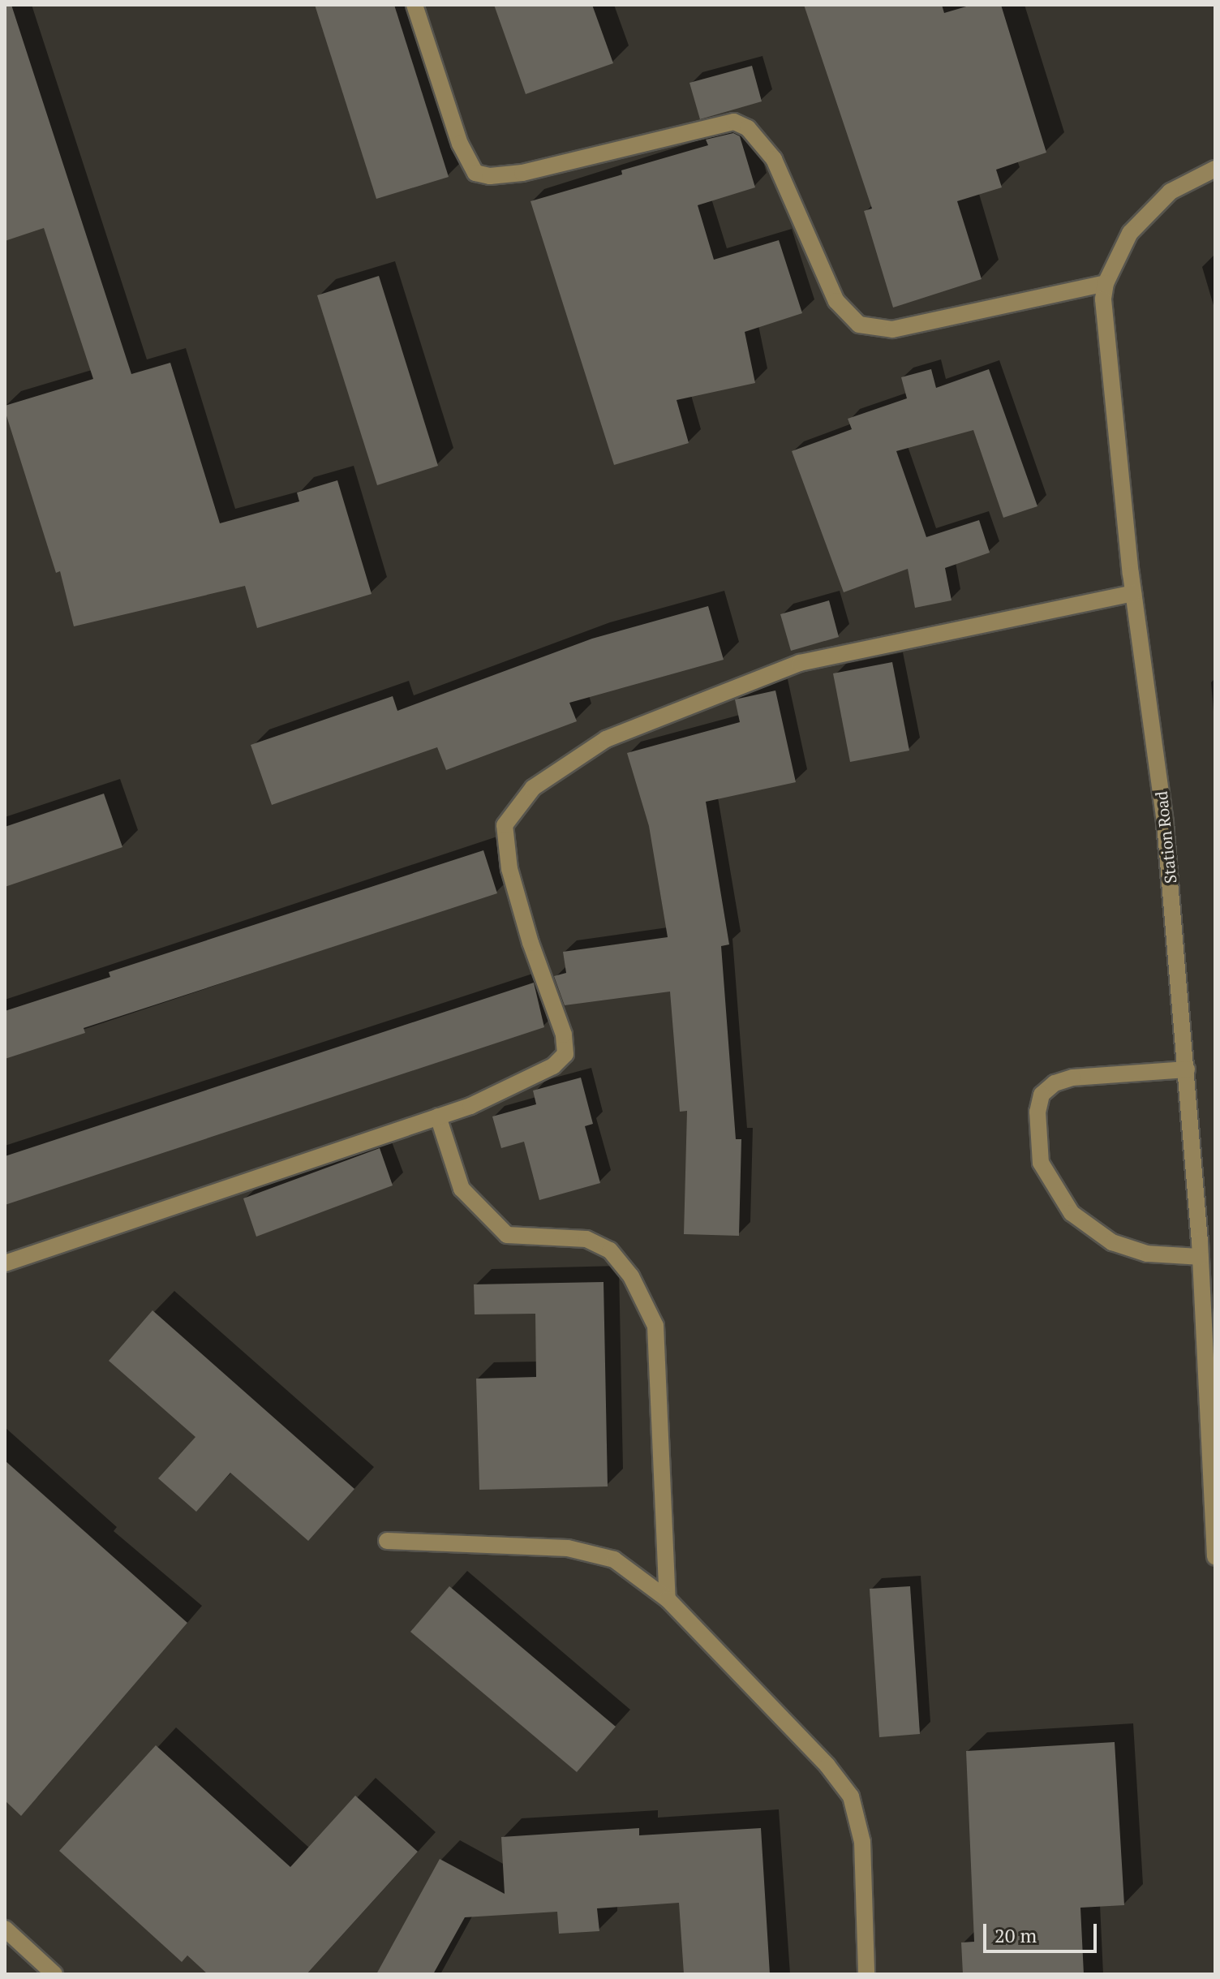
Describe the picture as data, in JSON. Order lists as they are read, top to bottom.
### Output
{
  "streets": {
    "street": ["Station Road"]
  },
  "scale_bar": "20 m"
}
